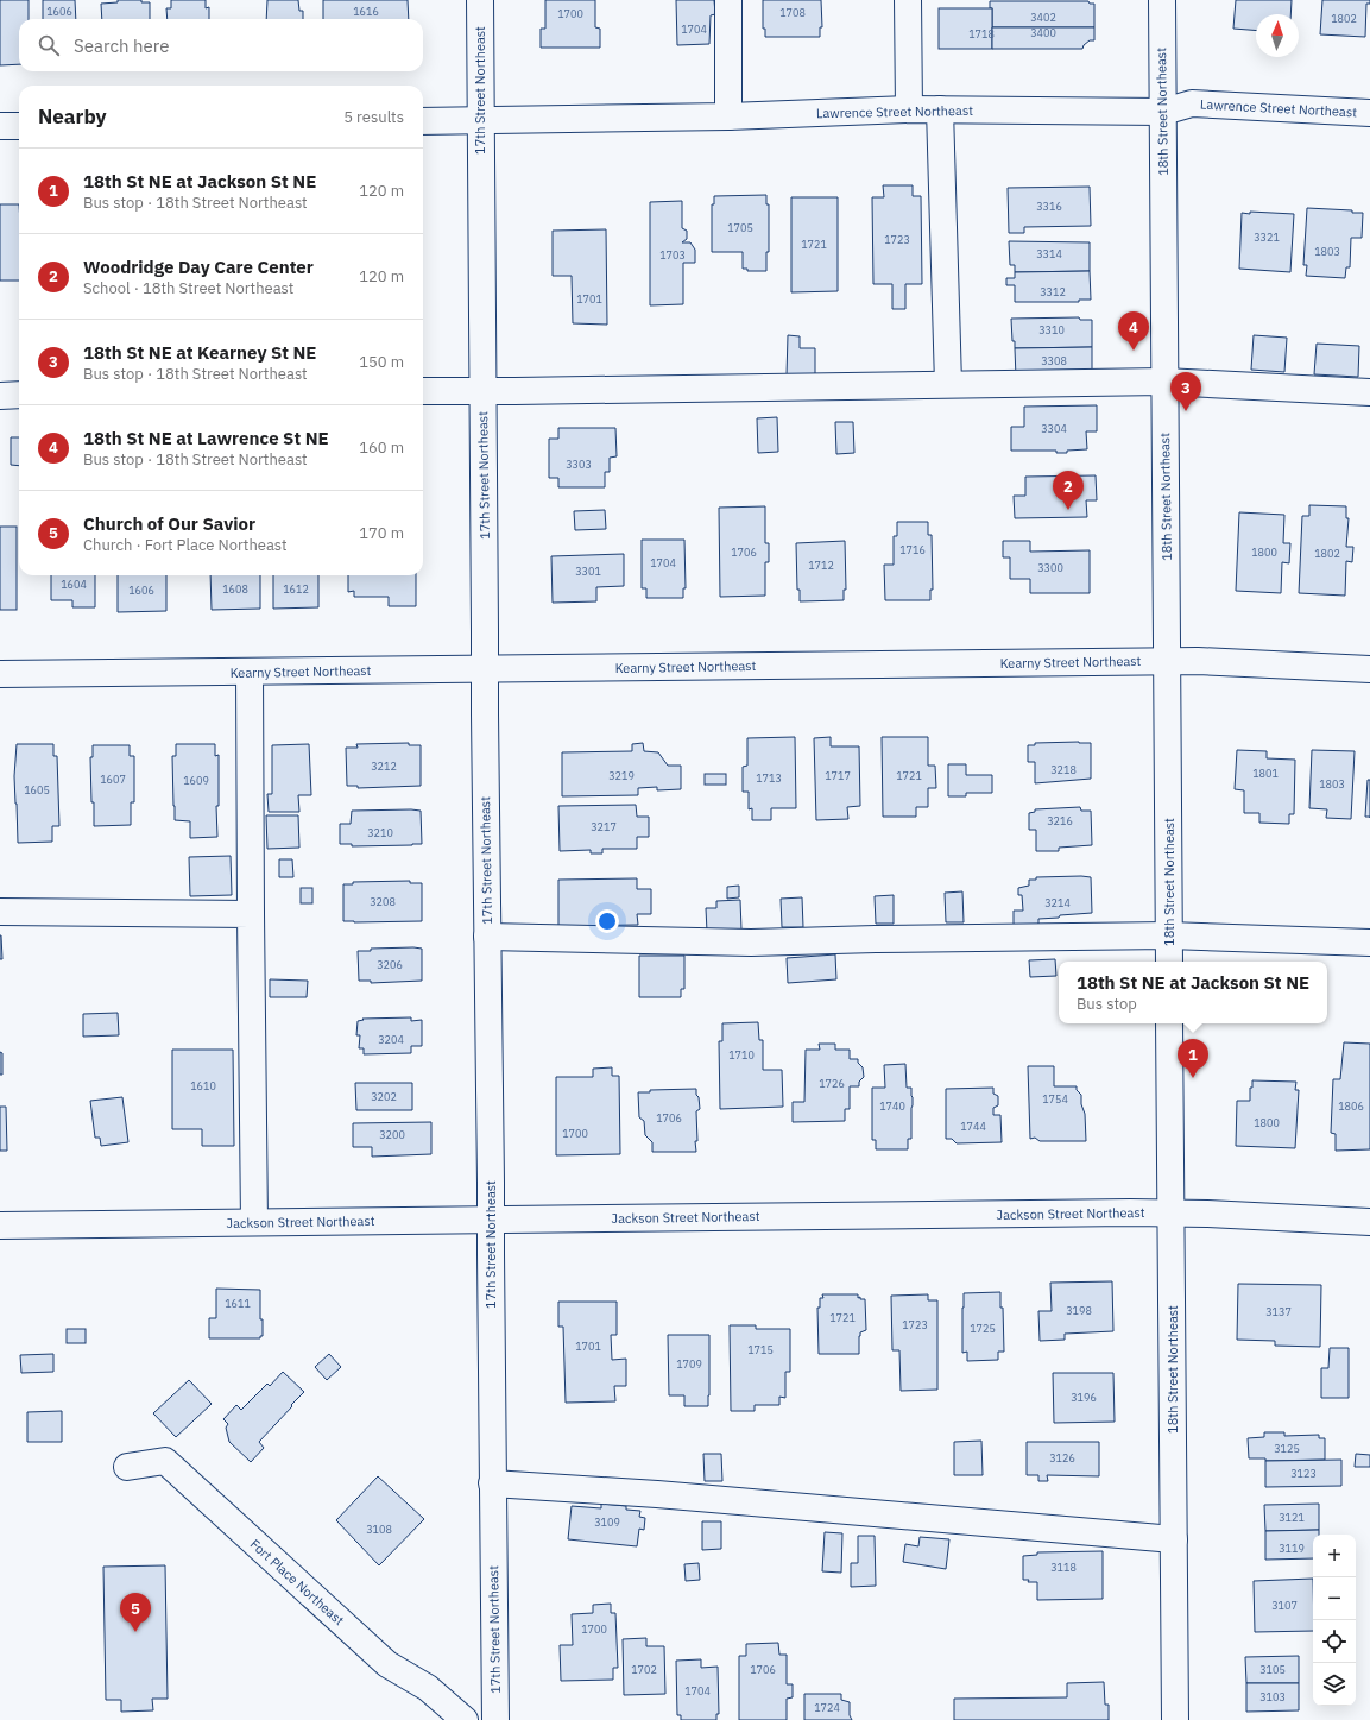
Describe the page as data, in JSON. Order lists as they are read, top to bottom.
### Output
{
  "streets": {
    "street": [
      "17th Street Northeast",
      "Lawrence Street Northeast",
      "18th Street Northeast",
      "Kearny Street Northeast",
      "Jackson Street Northeast",
      "Fort Place Northeast"
    ]
  },
  "crossings": [
    ["17th Street Northeast", "Lawrence Street Northeast"],
    ["17th Street Northeast", "Kearny Street Northeast"],
    ["17th Street Northeast", "Jackson Street Northeast"],
    ["Lawrence Street Northeast", "18th Street Northeast"],
    ["18th Street Northeast", "Kearny Street Northeast"],
    ["18th Street Northeast", "Jackson Street Northeast"]
  ],
  "house_numbers": [
    "1606",
    "1616",
    "1708",
    "1700",
    "3402",
    "1802",
    "1704",
    "3400",
    "1718",
    "3316",
    "1705",
    "3321",
    "1723",
    "1721",
    "1803",
    "3314",
    "1703",
    "3312",
    "1701",
    "3310",
    "3308",
    "3304",
    "3303",
    "1716",
    "1706",
    "1800",
    "1802",
    "1704",
    "1712",
    "3300",
    "3301",
    "1604",
    "1608",
    "1612",
    "1606",
    "3212",
    "3218",
    "1801",
    "3219",
    "1717",
    "1721",
    "1713",
    "1607",
    "1609",
    "1803",
    "1605",
    "3216",
    "3217",
    "3210",
    "3208",
    "3214",
    "3206",
    "3204",
    "1710",
    "1726",
    "1610",
    "3202",
    "1754",
    "1740",
    "1806",
    "1706",
    "1800",
    "1744",
    "1700",
    "3200",
    "1611",
    "3198",
    "3137",
    "1721",
    "1723",
    "1725",
    "1701",
    "1715",
    "1709",
    "3196",
    "3125",
    "3126",
    "3123",
    "3121",
    "3109",
    "3108",
    "3119",
    "3118",
    "3107",
    "1700",
    "1702",
    "1706",
    "3105",
    "1704",
    "3103",
    "1724"
  ],
  "north": "top",
  "page": {
    "search": "Search here",
    "heading": ["Nearby", "5 results"],
    "list": [
      {
        "mark": "1",
        "name": "18th St NE at Jackson St NE",
        "note": "Bus stop · 18th Street Northeast",
        "value": "120 m"
      },
      {
        "mark": "2",
        "name": "Woodridge Day Care Center",
        "note": "School · 18th Street Northeast",
        "value": "120 m"
      },
      {
        "mark": "3",
        "name": "18th St NE at Kearney St NE",
        "note": "Bus stop · 18th Street Northeast",
        "value": "150 m"
      },
      {
        "mark": "4",
        "name": "18th St NE at Lawrence St NE",
        "note": "Bus stop · 18th Street Northeast",
        "value": "160 m"
      },
      {
        "mark": "5",
        "name": "Church of Our Savior",
        "note": "Church · Fort Place Northeast",
        "value": "170 m"
      }
    ],
    "pins": [
      "4",
      "3",
      "2",
      "1",
      "5"
    ],
    "popup": ["18th St NE at Jackson St NE", "Bus stop"],
    "map_buttons": ["+", "−"]
  }
}
